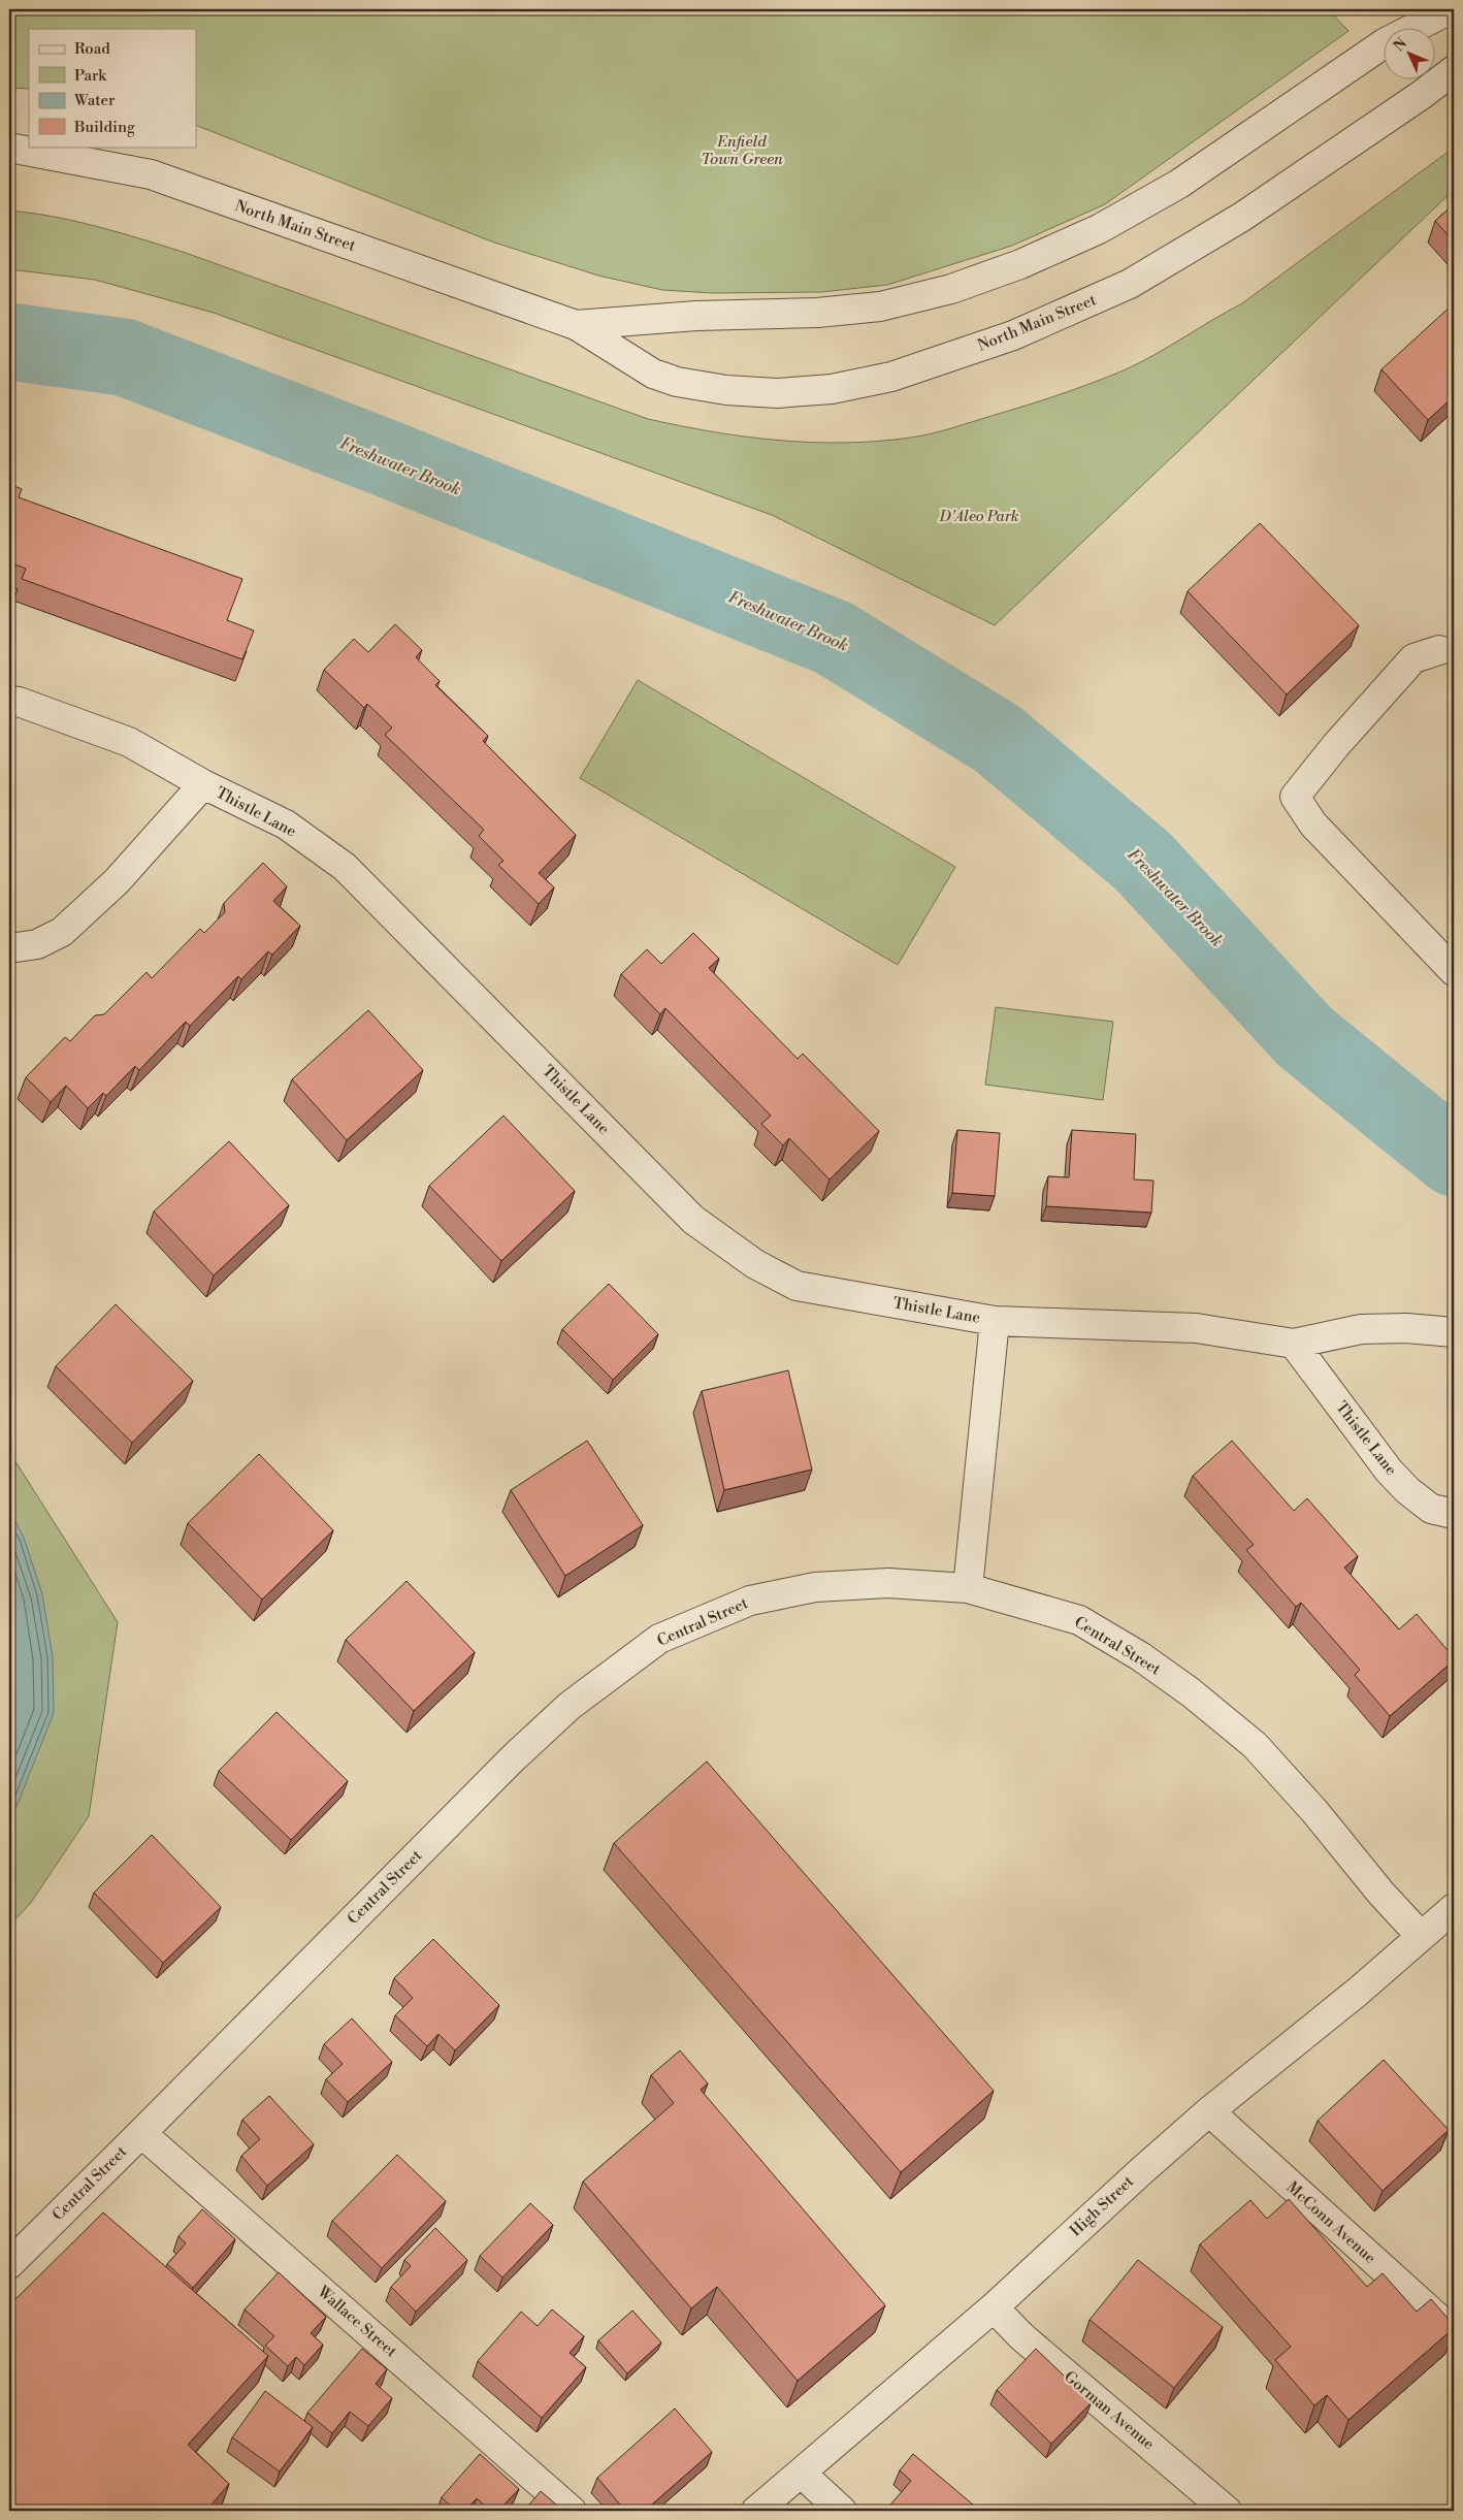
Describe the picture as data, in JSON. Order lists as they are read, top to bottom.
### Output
{
  "streets": {
    "street": [
      "North Main Street",
      "Thistle Lane",
      "Central Street",
      "High Street",
      "McConn Avenue",
      "Wallace Street",
      "Gorman Avenue"
    ]
  },
  "crossings": [
    ["Thistle Lane", "Central Street"],
    ["Central Street", "High Street"],
    ["Central Street", "Wallace Street"],
    ["High Street", "McConn Avenue"],
    ["High Street", "Gorman Avenue"]
  ],
  "water": ["Freshwater Brook"],
  "parks": ["Enfield Town Green", "D'Aleo Park"],
  "legend": [
    "Road",
    "Park",
    "Water",
    "Building"
  ],
  "north": "top left"
}
